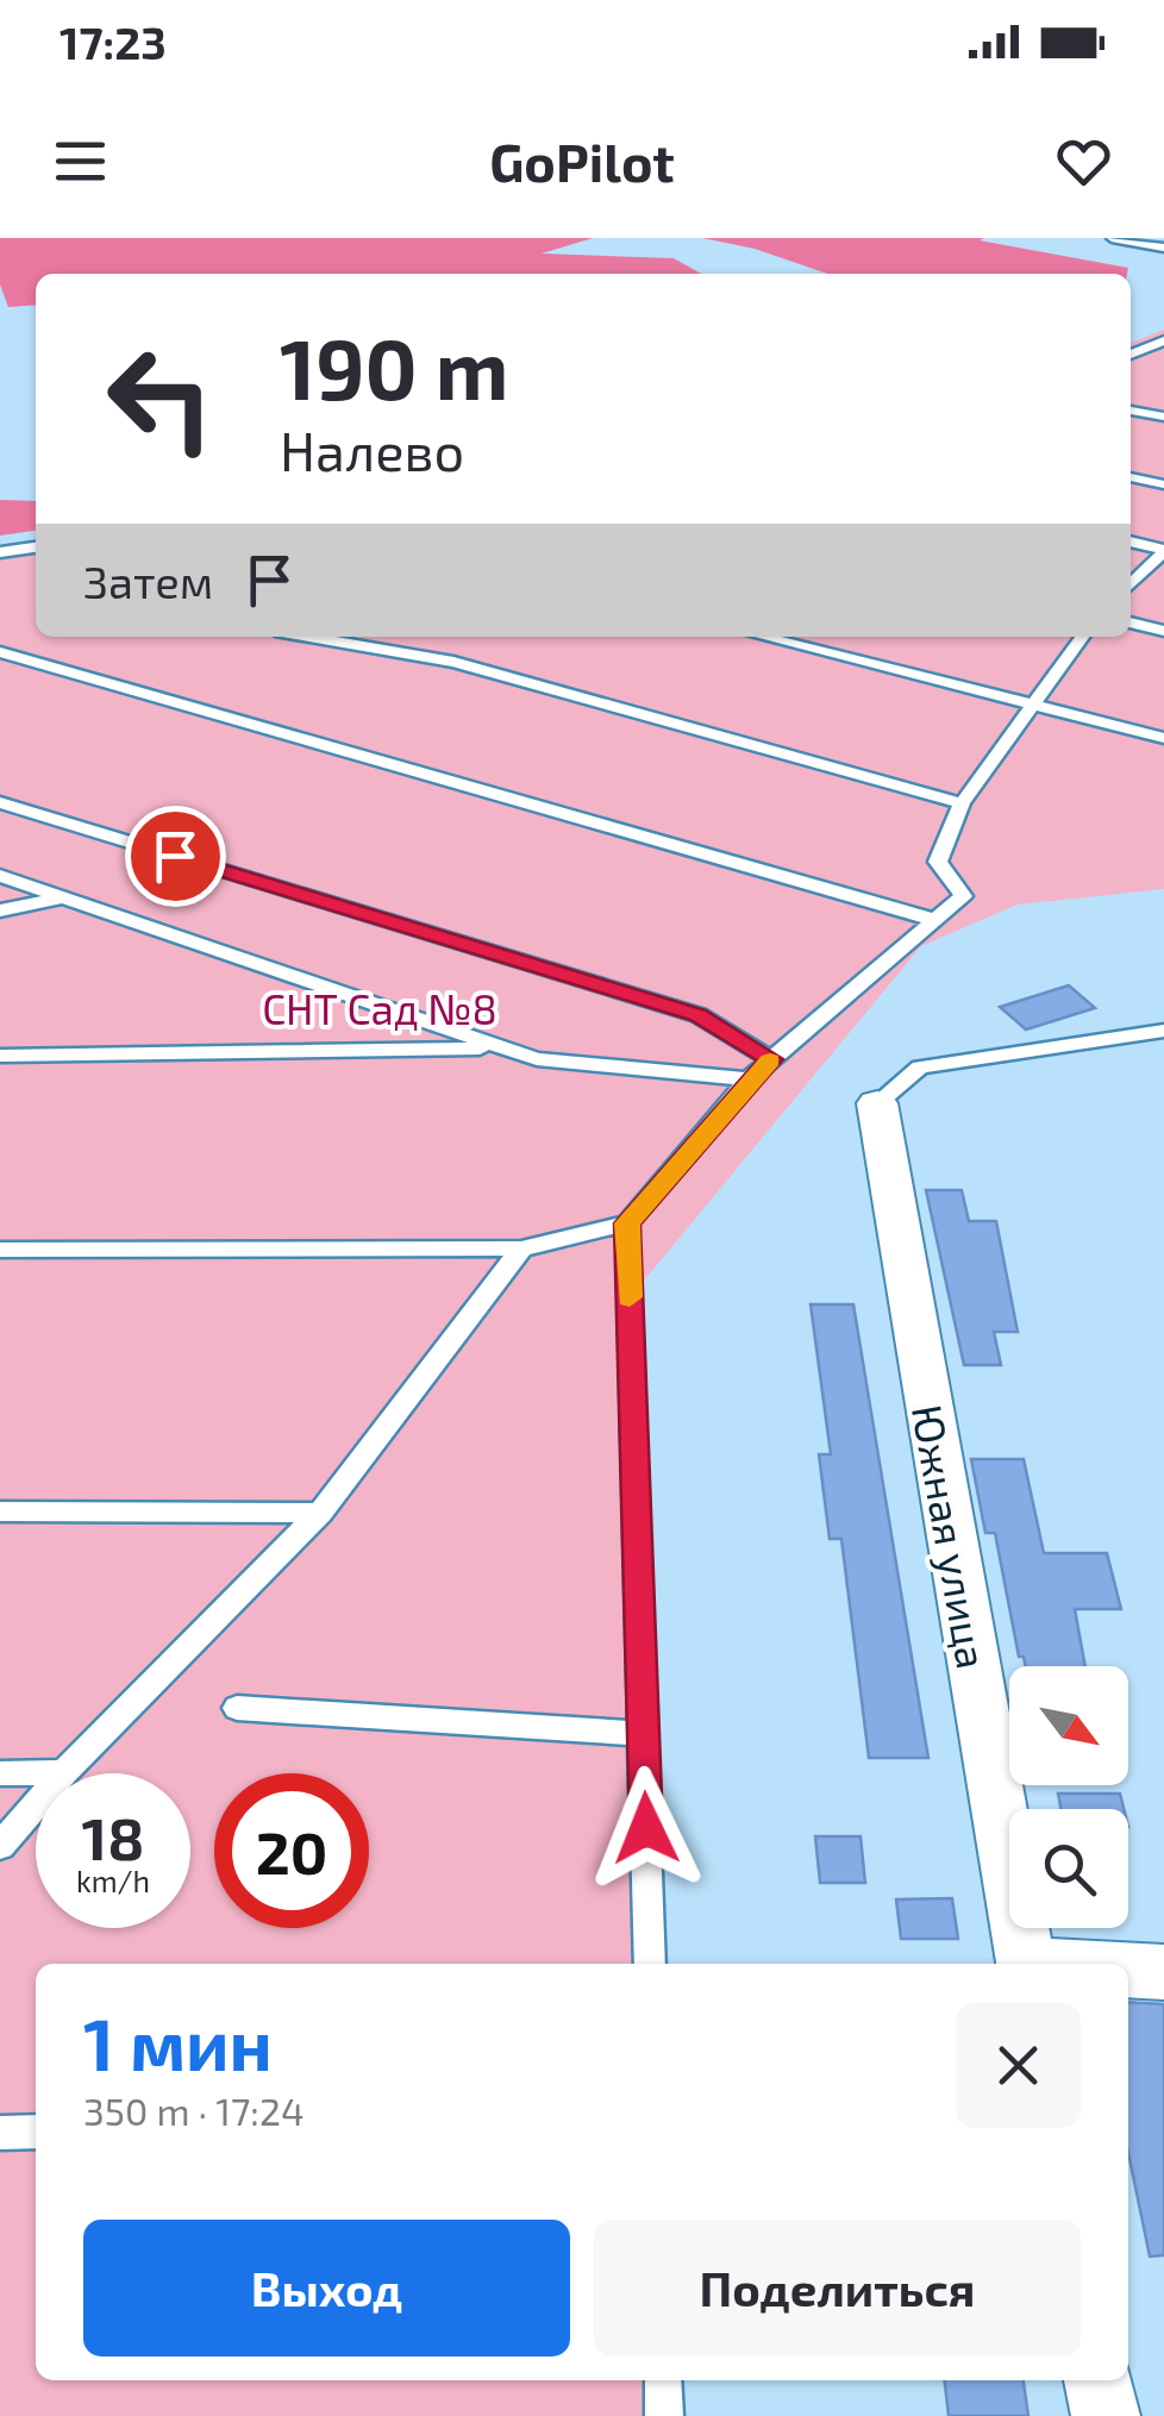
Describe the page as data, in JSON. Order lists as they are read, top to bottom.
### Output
{
  "streets": {
    "street": ["Южная улица"]
  },
  "parks": ["СНТ Сад №8"],
  "north": "bottom right",
  "page": {
    "status": "17:23",
    "header": "GoPilot",
    "turn": ["190 m", "Налево"],
    "then": "Затем",
    "speed": "18 km/h",
    "limit": "20",
    "heading": ["1 мин", "350 m · 17:24"],
    "buttons": ["Выход", "Поделиться"]
  }
}
